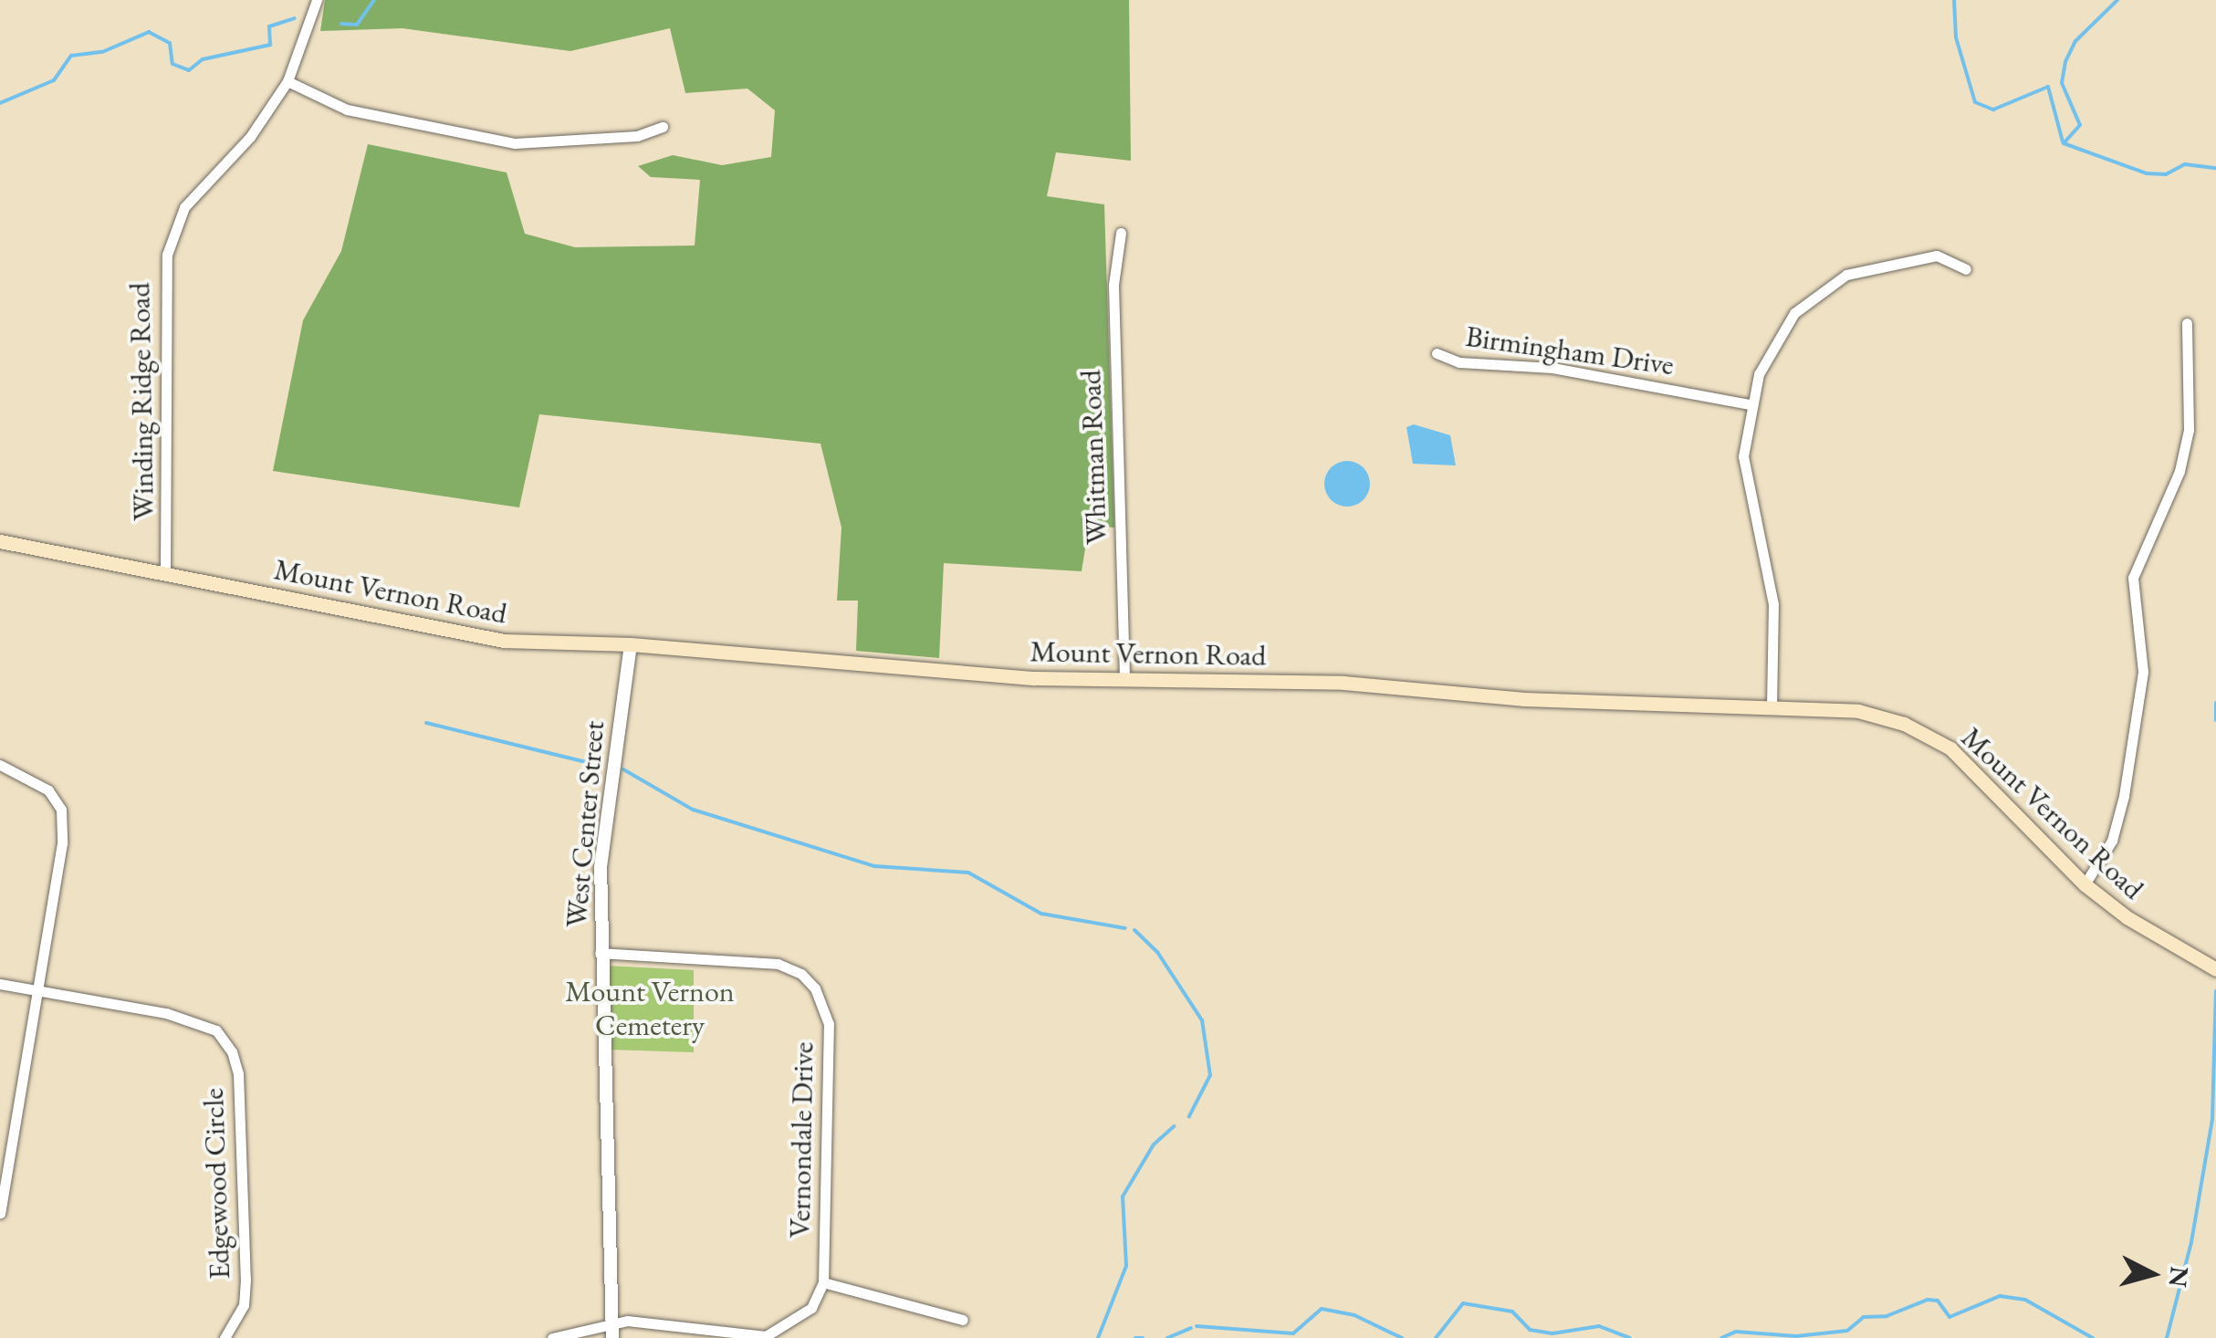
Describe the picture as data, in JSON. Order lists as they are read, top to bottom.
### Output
{
  "streets": {
    "main road": ["Mount Vernon Road"],
    "street": [
      "Birmingham Drive",
      "Winding Ridge Road",
      "Whitman Road",
      "West Center Street",
      "Vernondale Drive",
      "Edgewood Circle"
    ]
  },
  "crossings": [
    ["Winding Ridge Road", "Mount Vernon Road"],
    ["Whitman Road", "Mount Vernon Road"],
    ["Mount Vernon Road", "West Center Street"],
    ["West Center Street", "Vernondale Drive"]
  ],
  "parks": ["Mount Vernon Cemetery"],
  "north": "right"
}
